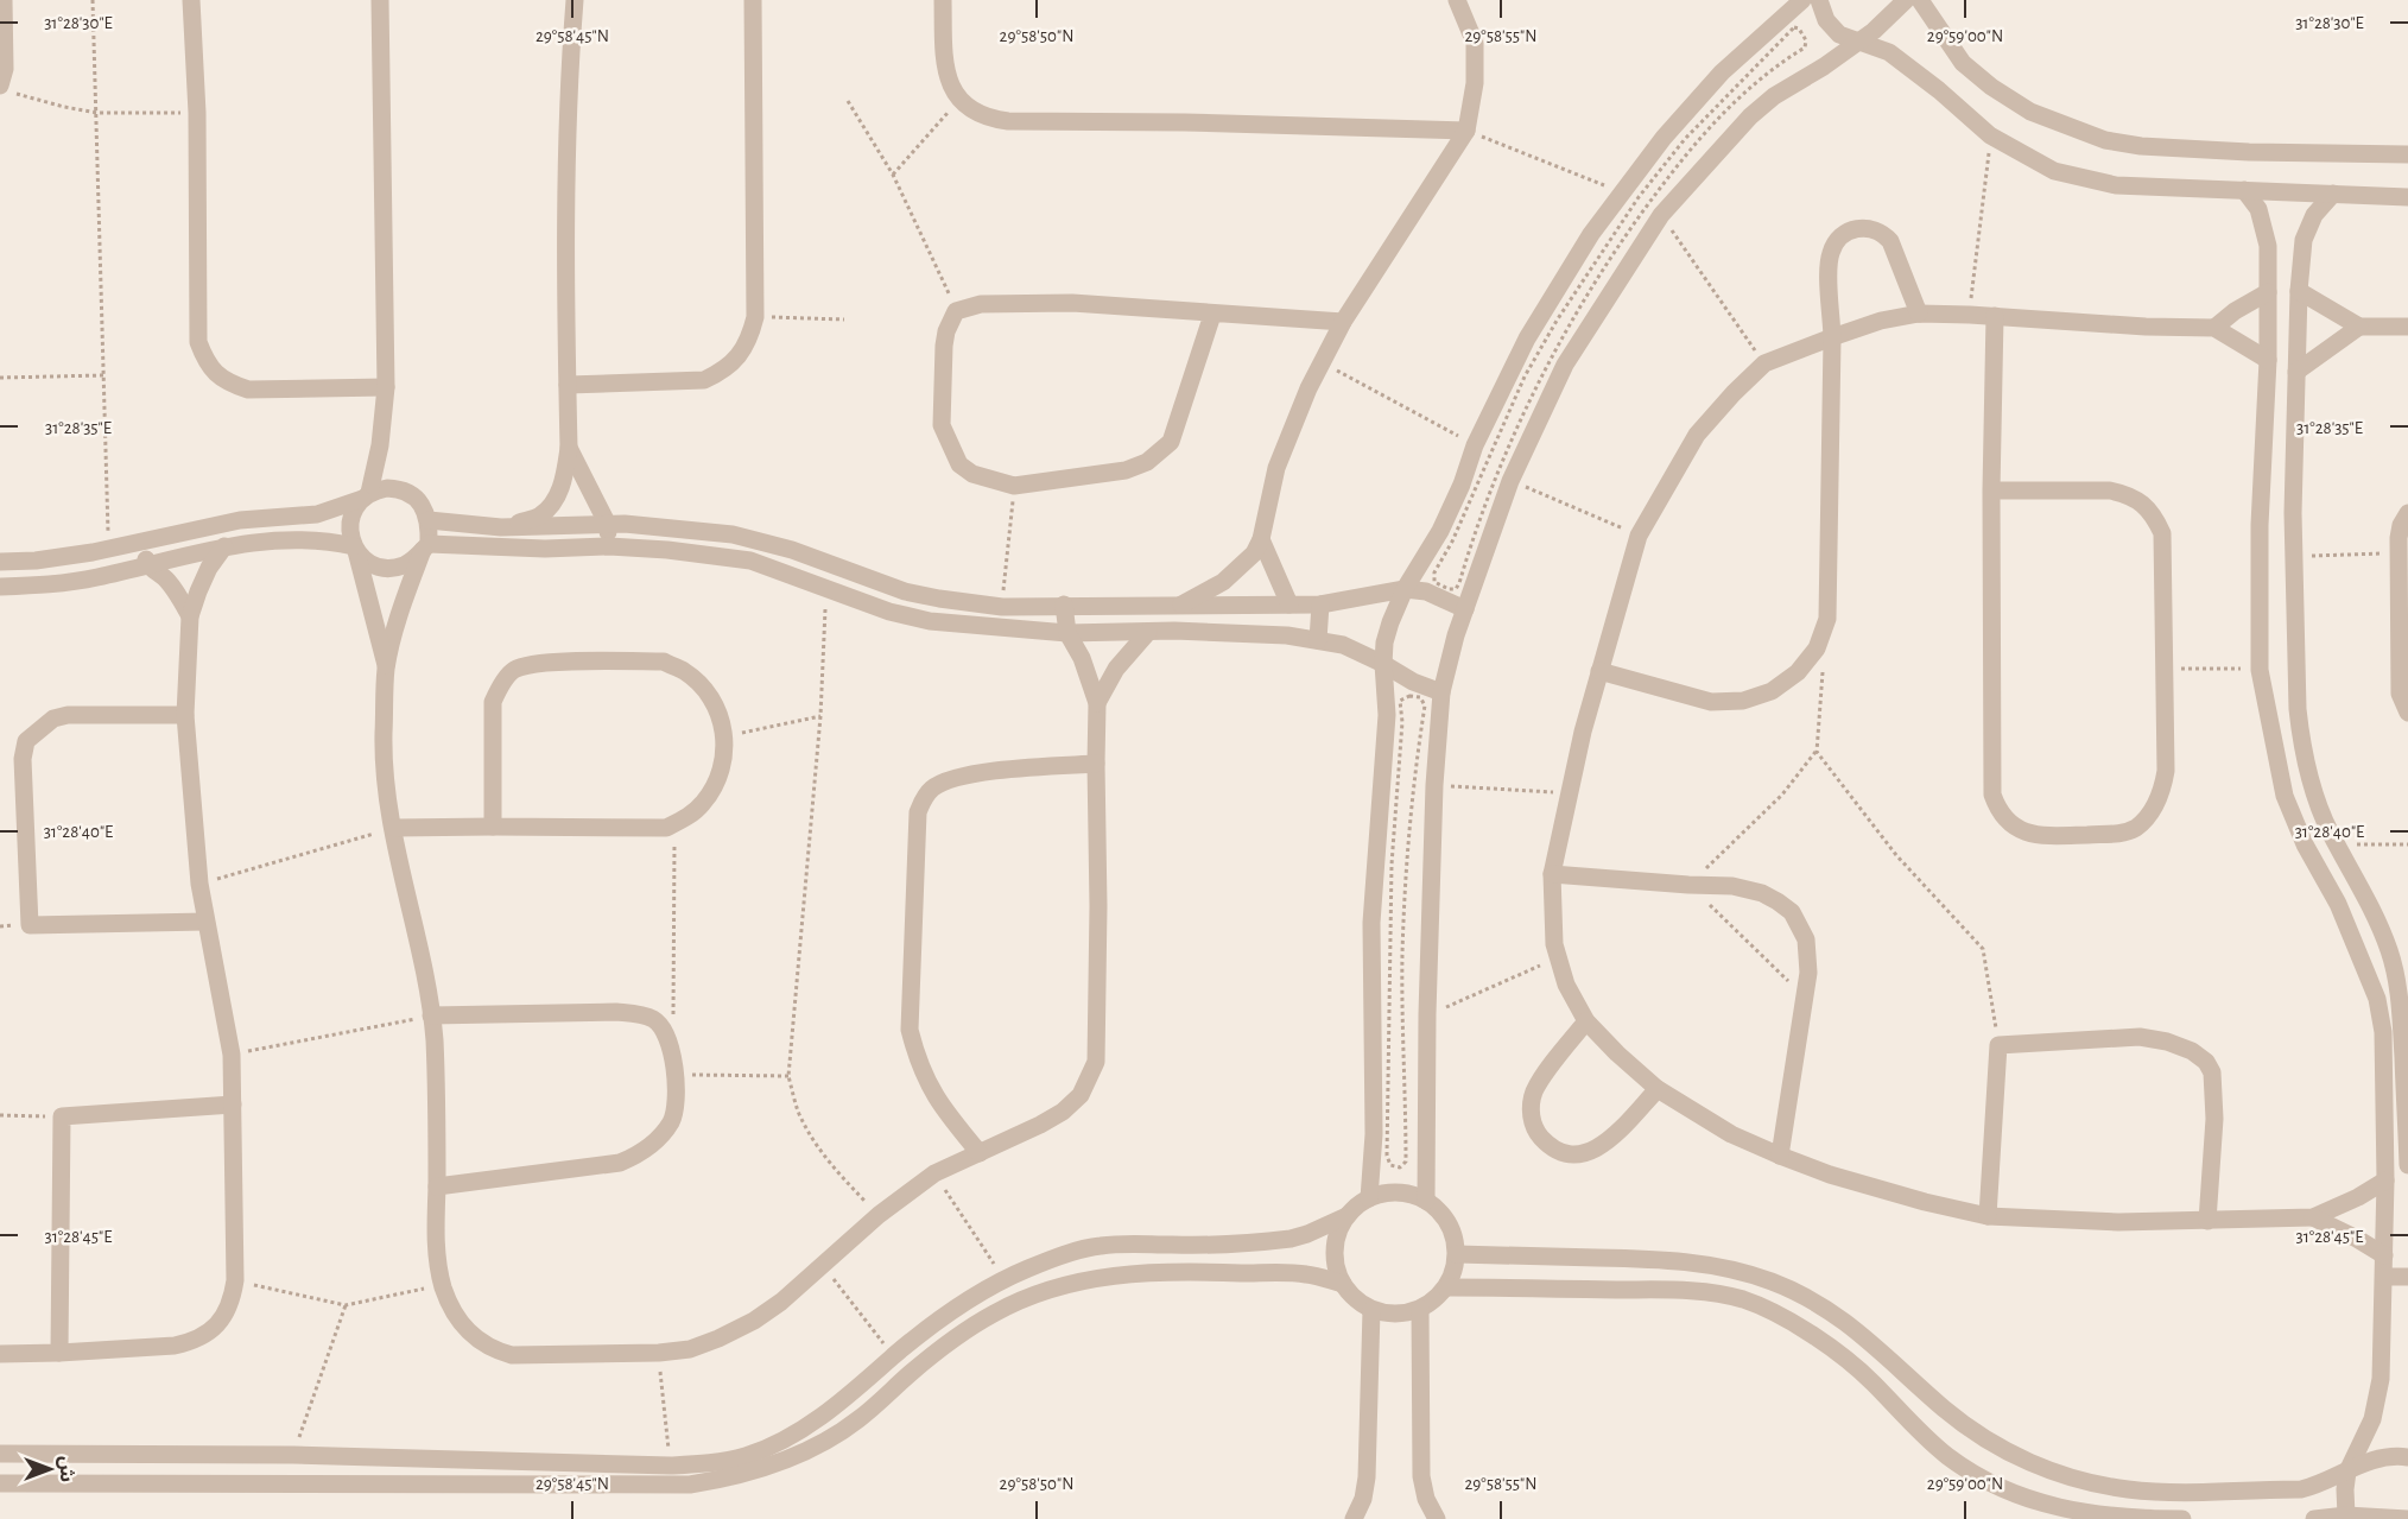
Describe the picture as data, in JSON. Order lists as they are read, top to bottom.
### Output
{
  "north": "right",
  "coordinates": [
    "31°28'30\"E",
    "29°58'45\"N",
    "29°58'50\"N",
    "29°58'55\"N",
    "29°59'00\"N",
    "31°28'35\"E",
    "31°28'40\"E",
    "31°28'45\"E"
  ]
}
